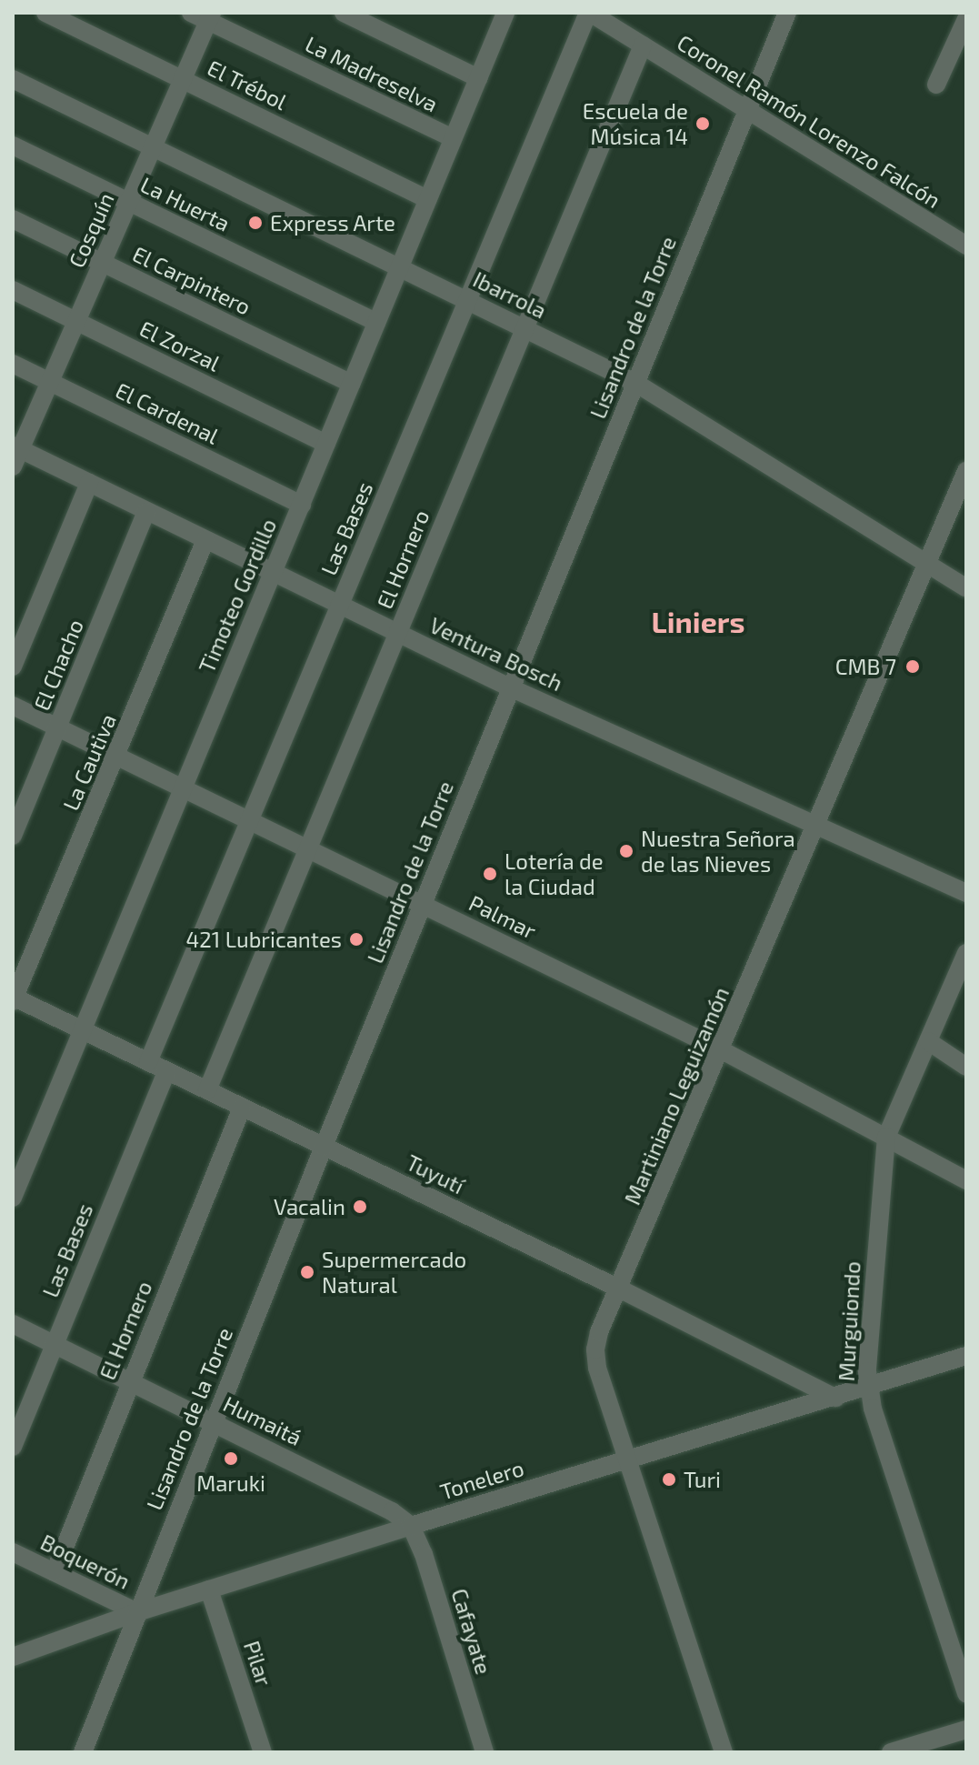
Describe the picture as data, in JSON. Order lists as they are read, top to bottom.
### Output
{
  "streets": {
    "street": [
      "La Madreselva",
      "El Trébol",
      "Coronel Ramón Lorenzo Falcón",
      "La Huerta",
      "Cosquín",
      "El Carpintero",
      "Ibarrola",
      "Lisandro de la Torre",
      "El Zorzal",
      "El Cardenal",
      "Las Bases",
      "El Hornero",
      "Timoteo Gordillo",
      "Ventura Bosch",
      "El Chacho",
      "La Cautiva",
      "Palmar",
      "Martiniano Leguizamón",
      "Tuyutí",
      "Murguiondo",
      "Humaitá",
      "Tonelero",
      "Boquerón",
      "Cafayate",
      "Pilar"
    ]
  },
  "crossings": [
    ["La Madreselva", "Cosquín"],
    ["La Madreselva", "Timoteo Gordillo"],
    ["El Trébol", "Cosquín"],
    ["El Trébol", "Timoteo Gordillo"],
    ["Coronel Ramón Lorenzo Falcón", "Lisandro de la Torre"],
    ["Coronel Ramón Lorenzo Falcón", "Las Bases"],
    ["Coronel Ramón Lorenzo Falcón", "El Hornero"],
    ["La Huerta", "Cosquín"],
    ["La Huerta", "Timoteo Gordillo"],
    ["Cosquín", "El Carpintero"],
    ["Cosquín", "Ibarrola"],
    ["Cosquín", "El Zorzal"],
    ["Cosquín", "El Cardenal"],
    ["Cosquín", "Ventura Bosch"],
    ["El Carpintero", "Timoteo Gordillo"],
    ["Ibarrola", "Lisandro de la Torre"],
    ["Ibarrola", "Las Bases"],
    ["Ibarrola", "El Hornero"],
    ["Ibarrola", "Timoteo Gordillo"],
    ["Ibarrola", "Martiniano Leguizamón"],
    ["Lisandro de la Torre", "Ventura Bosch"],
    ["Lisandro de la Torre", "Palmar"],
    ["Lisandro de la Torre", "Tuyutí"],
    ["Lisandro de la Torre", "Humaitá"],
    ["Lisandro de la Torre", "Tonelero"],
    ["Lisandro de la Torre", "Boquerón"],
    ["El Zorzal", "Timoteo Gordillo"],
    ["El Cardenal", "Timoteo Gordillo"],
    ["Las Bases", "Ventura Bosch"],
    ["Las Bases", "Palmar"],
    ["Las Bases", "Tuyutí"],
    ["Las Bases", "Humaitá"],
    ["El Hornero", "Ventura Bosch"],
    ["El Hornero", "Palmar"],
    ["El Hornero", "Tuyutí"],
    ["El Hornero", "Humaitá"],
    ["El Hornero", "Boquerón"],
    ["Timoteo Gordillo", "Ventura Bosch"],
    ["Timoteo Gordillo", "Palmar"],
    ["Timoteo Gordillo", "Tuyutí"],
    ["Ventura Bosch", "El Chacho"],
    ["Ventura Bosch", "La Cautiva"],
    ["Ventura Bosch", "Martiniano Leguizamón"],
    ["El Chacho", "Palmar"],
    ["La Cautiva", "Palmar"],
    ["La Cautiva", "Tuyutí"],
    ["Palmar", "Martiniano Leguizamón"],
    ["Palmar", "Murguiondo"],
    ["Martiniano Leguizamón", "Tuyutí"],
    ["Martiniano Leguizamón", "Tonelero"],
    ["Tuyutí", "Tonelero"],
    ["Murguiondo", "Tonelero"],
    ["Humaitá", "Tonelero"],
    ["Humaitá", "Cafayate"],
    ["Tonelero", "Boquerón"],
    ["Tonelero", "Cafayate"],
    ["Tonelero", "Pilar"]
  ],
  "districts": ["Liniers"],
  "places": [
    "Escuela de Música 14",
    "Express Arte",
    "CMB 7",
    "Nuestra Señora de las Nieves",
    "Lotería de la Ciudad",
    "421 Lubricantes",
    "Vacalin",
    "Supermercado Natural",
    "Maruki",
    "Turi"
  ]
}
